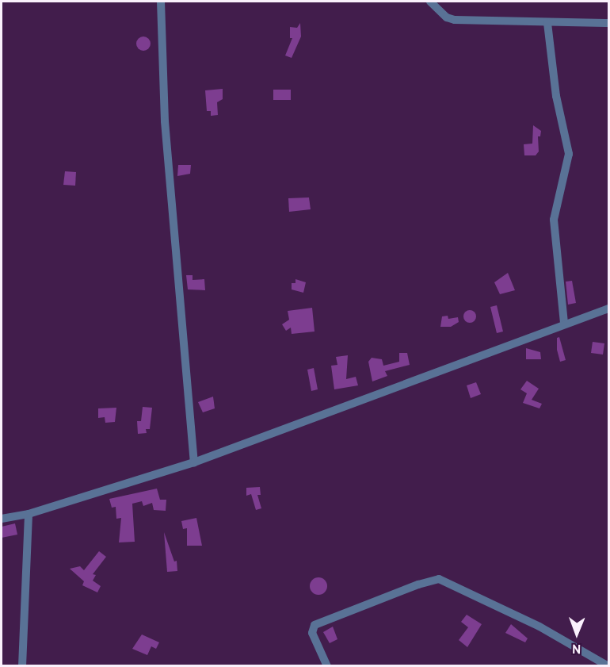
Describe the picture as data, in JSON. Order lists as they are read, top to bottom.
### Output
{
  "north": "bottom"
}
